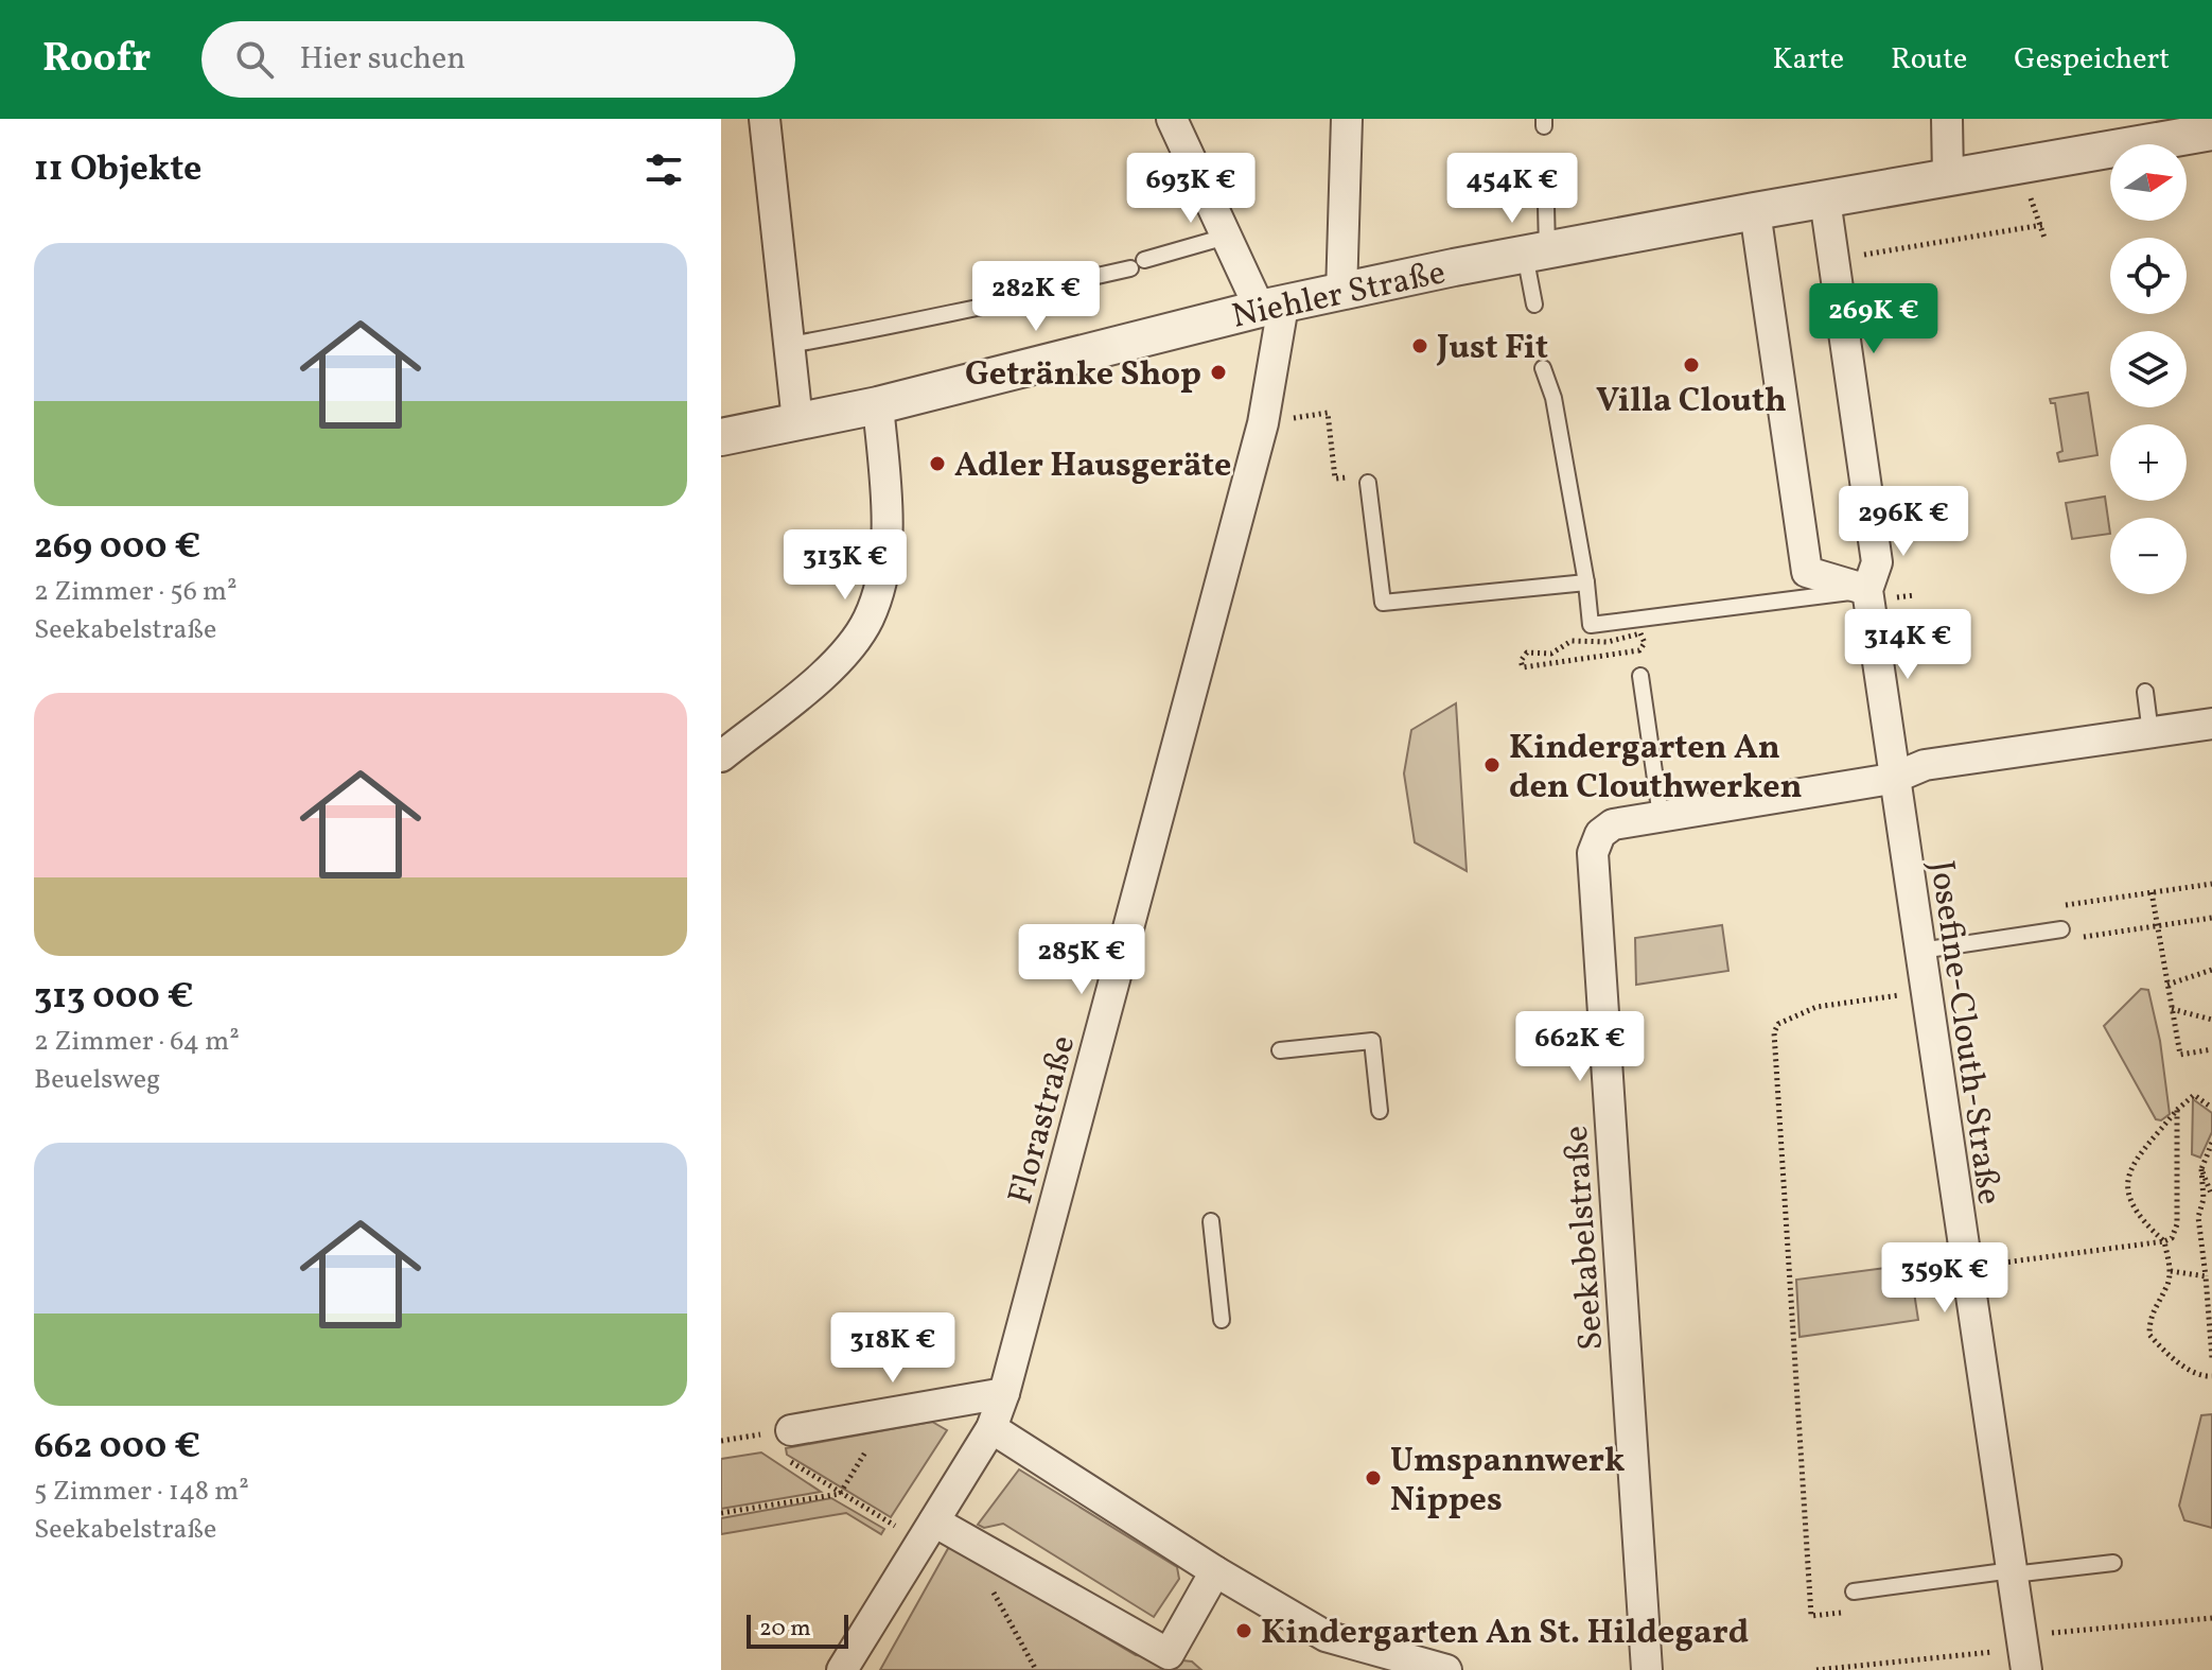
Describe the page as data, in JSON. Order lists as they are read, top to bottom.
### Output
{
  "streets": {
    "street": [
      "Niehler Straße",
      "Josefine-Clouth-Straße",
      "Florastraße",
      "Seekabelstraße"
    ]
  },
  "crossings": [
    ["Niehler Straße", "Florastraße"],
    ["Josefine-Clouth-Straße", "Seekabelstraße"]
  ],
  "places": [
    "Just Fit",
    "Villa Clouth",
    "Getränke Shop",
    "Adler Hausgeräte",
    "Kindergarten An den Clouthwerken",
    "Umspannwerk Nippes",
    "Kindergarten An St. Hildegard"
  ],
  "scale_bar": "20 m",
  "north": "right",
  "page": {
    "header": "Roofr",
    "search": "Hier suchen",
    "nav": ["Karte", "Route", "Gespeichert"],
    "heading": "11 Objekte",
    "map_buttons": ["+", "−"],
    "price": [
      "693K €",
      "454K €",
      "282K €",
      "269K €",
      "296K €",
      "313K €",
      "314K €",
      "285K €",
      "662K €",
      "359K €",
      "318K €"
    ],
    "list": [
      {
        "name": "269 000 €",
        "note": "2 Zimmer · 56 m² · Seekabelstraße"
      },
      {
        "name": "313 000 €",
        "note": "2 Zimmer · 64 m² · Beuelsweg"
      },
      {
        "name": "662 000 €",
        "note": "5 Zimmer · 148 m² · Seekabelstraße"
      }
    ],
    "scale": "20 m"
  }
}
